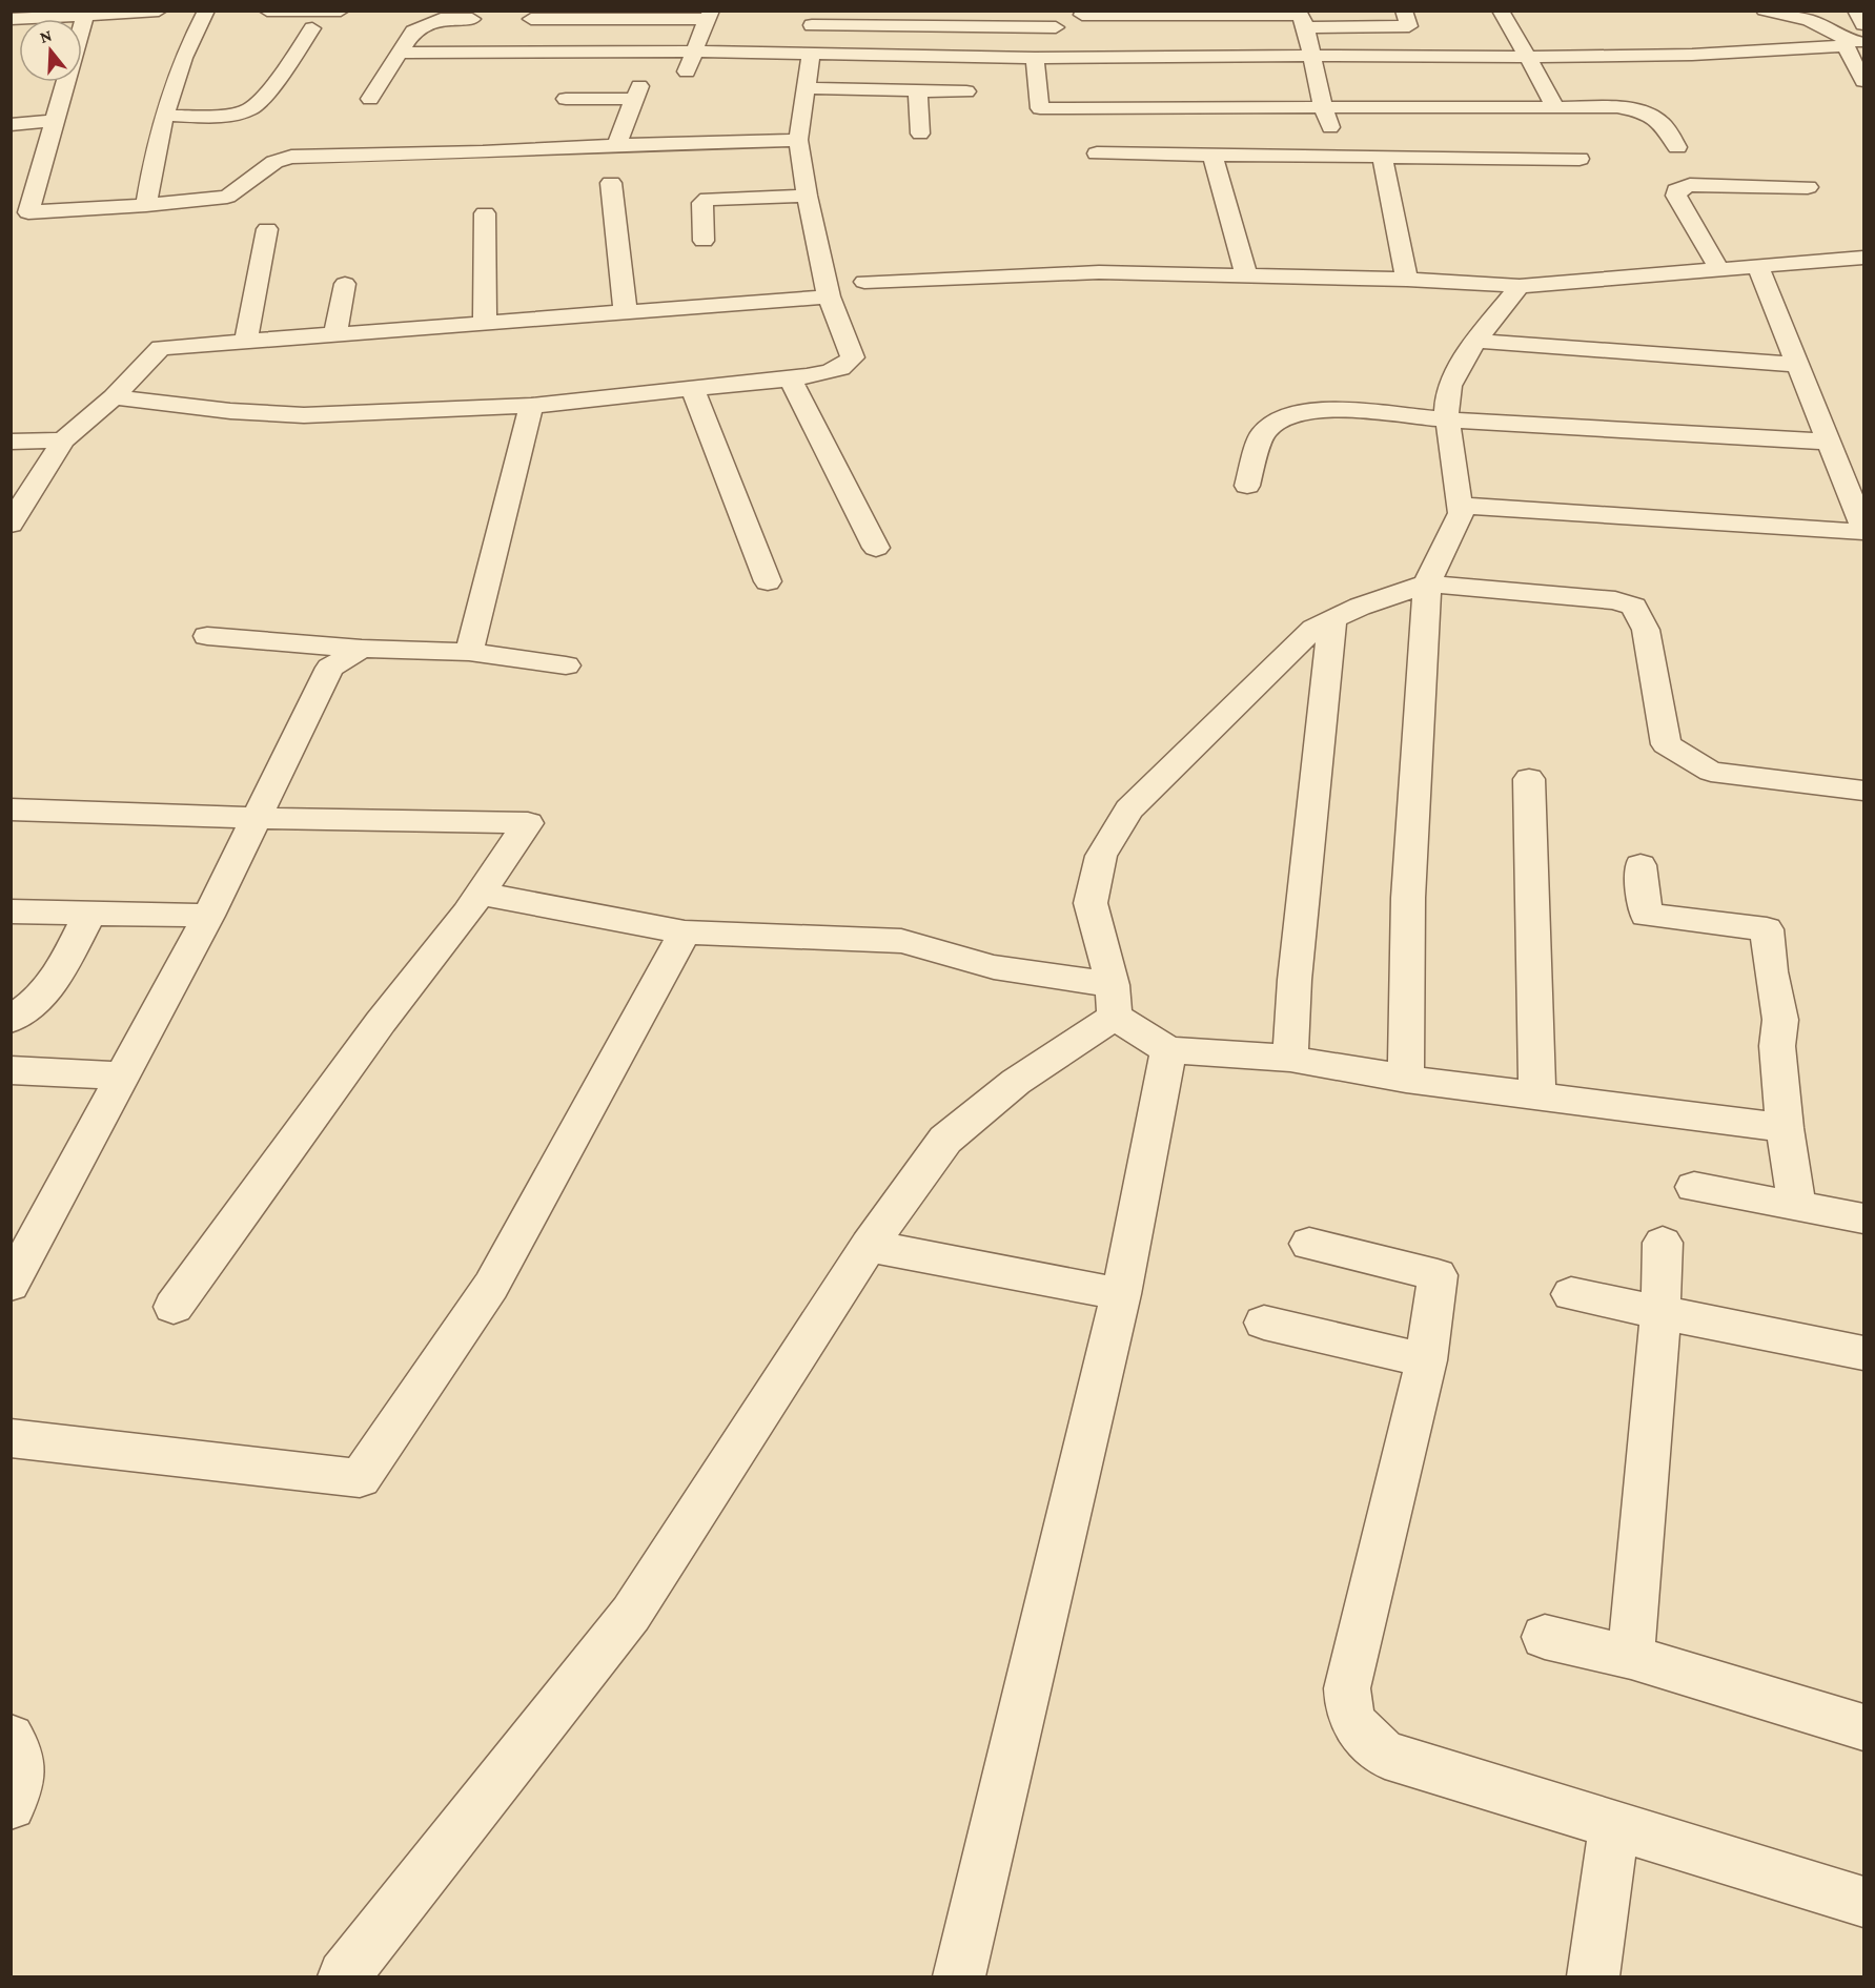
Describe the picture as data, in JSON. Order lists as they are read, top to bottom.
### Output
{
  "north": "top"
}
